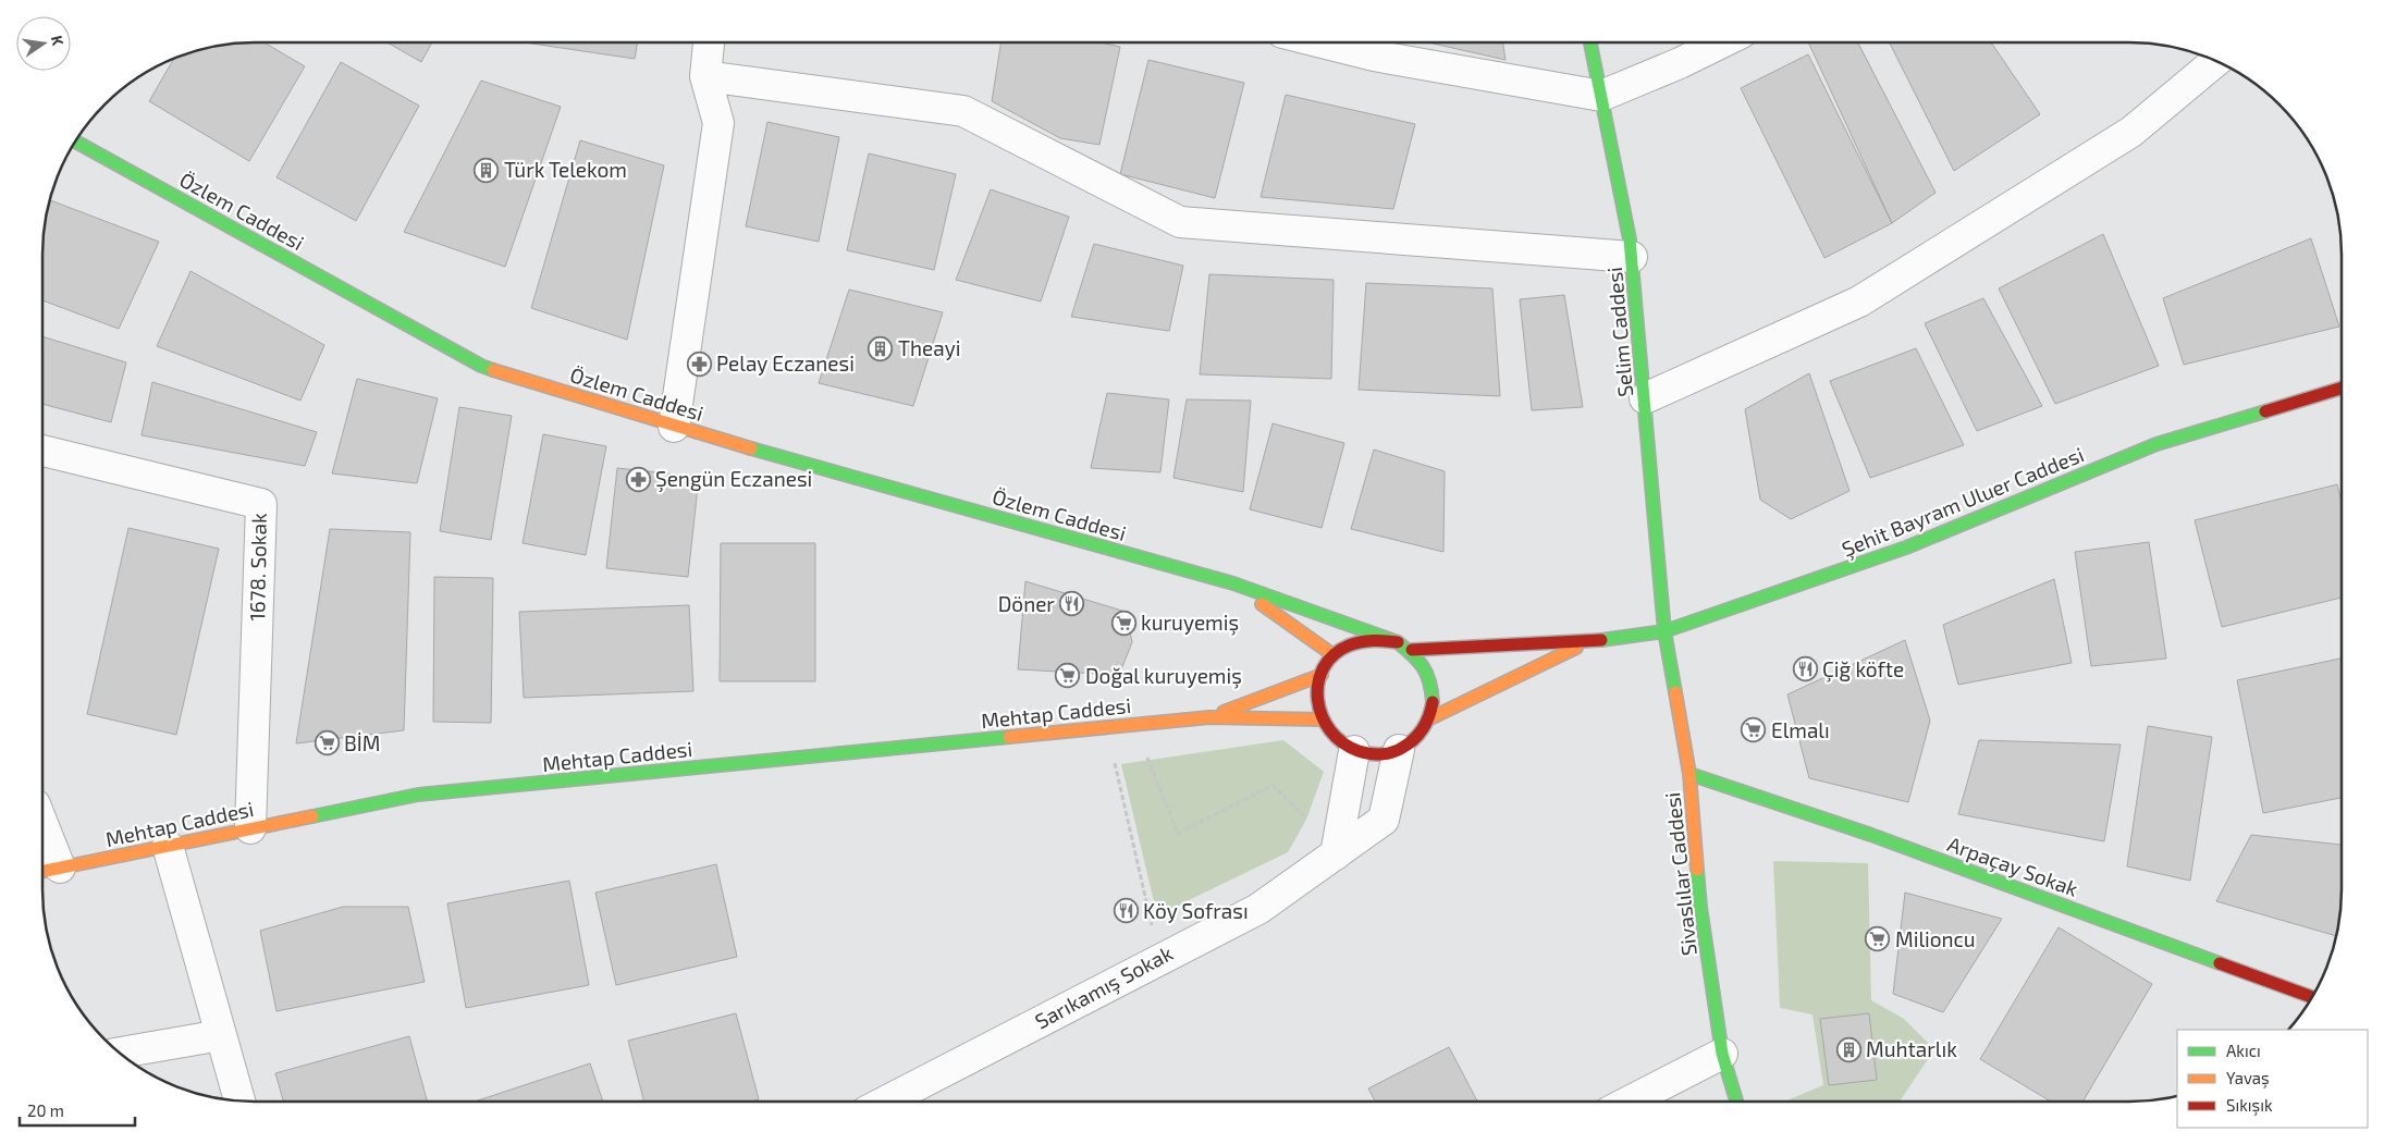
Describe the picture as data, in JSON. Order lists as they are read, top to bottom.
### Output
{
  "streets": {
    "main road": [
      "Özlem Caddesi",
      "Selim Caddesi",
      "Şehit Bayram Uluer Caddesi",
      "Mehtap Caddesi",
      "Arpaçay Sokak",
      "Sivaslılar Caddesi"
    ],
    "street": ["1678. Sokak", "Sarıkamış Sokak"]
  },
  "crossings": [
    ["Özlem Caddesi", "Sarıkamış Sokak"],
    ["Selim Caddesi", "Şehit Bayram Uluer Caddesi"],
    ["Selim Caddesi", "Sivaslılar Caddesi"],
    ["Şehit Bayram Uluer Caddesi", "Sivaslılar Caddesi"],
    ["1678. Sokak", "Mehtap Caddesi"],
    ["Arpaçay Sokak", "Sivaslılar Caddesi"]
  ],
  "places": {
    "building": ["Türk Telekom", "Theayi", "Muhtarlık"],
    "pharmacy": ["Pelay Eczanesi", "Şengün Eczanesi"],
    "restaurant": ["Döner", "Çiğ köfte", "Köy Sofrası"],
    "supermarket": [
      "kuruyemiş",
      "Doğal kuruyemiş",
      "Elmalı",
      "BİM",
      "Milioncu"
    ]
  },
  "legend": ["Akıcı", "Yavaş", "Sıkışık"],
  "scale_bar": "20 m",
  "north": "right"
}
